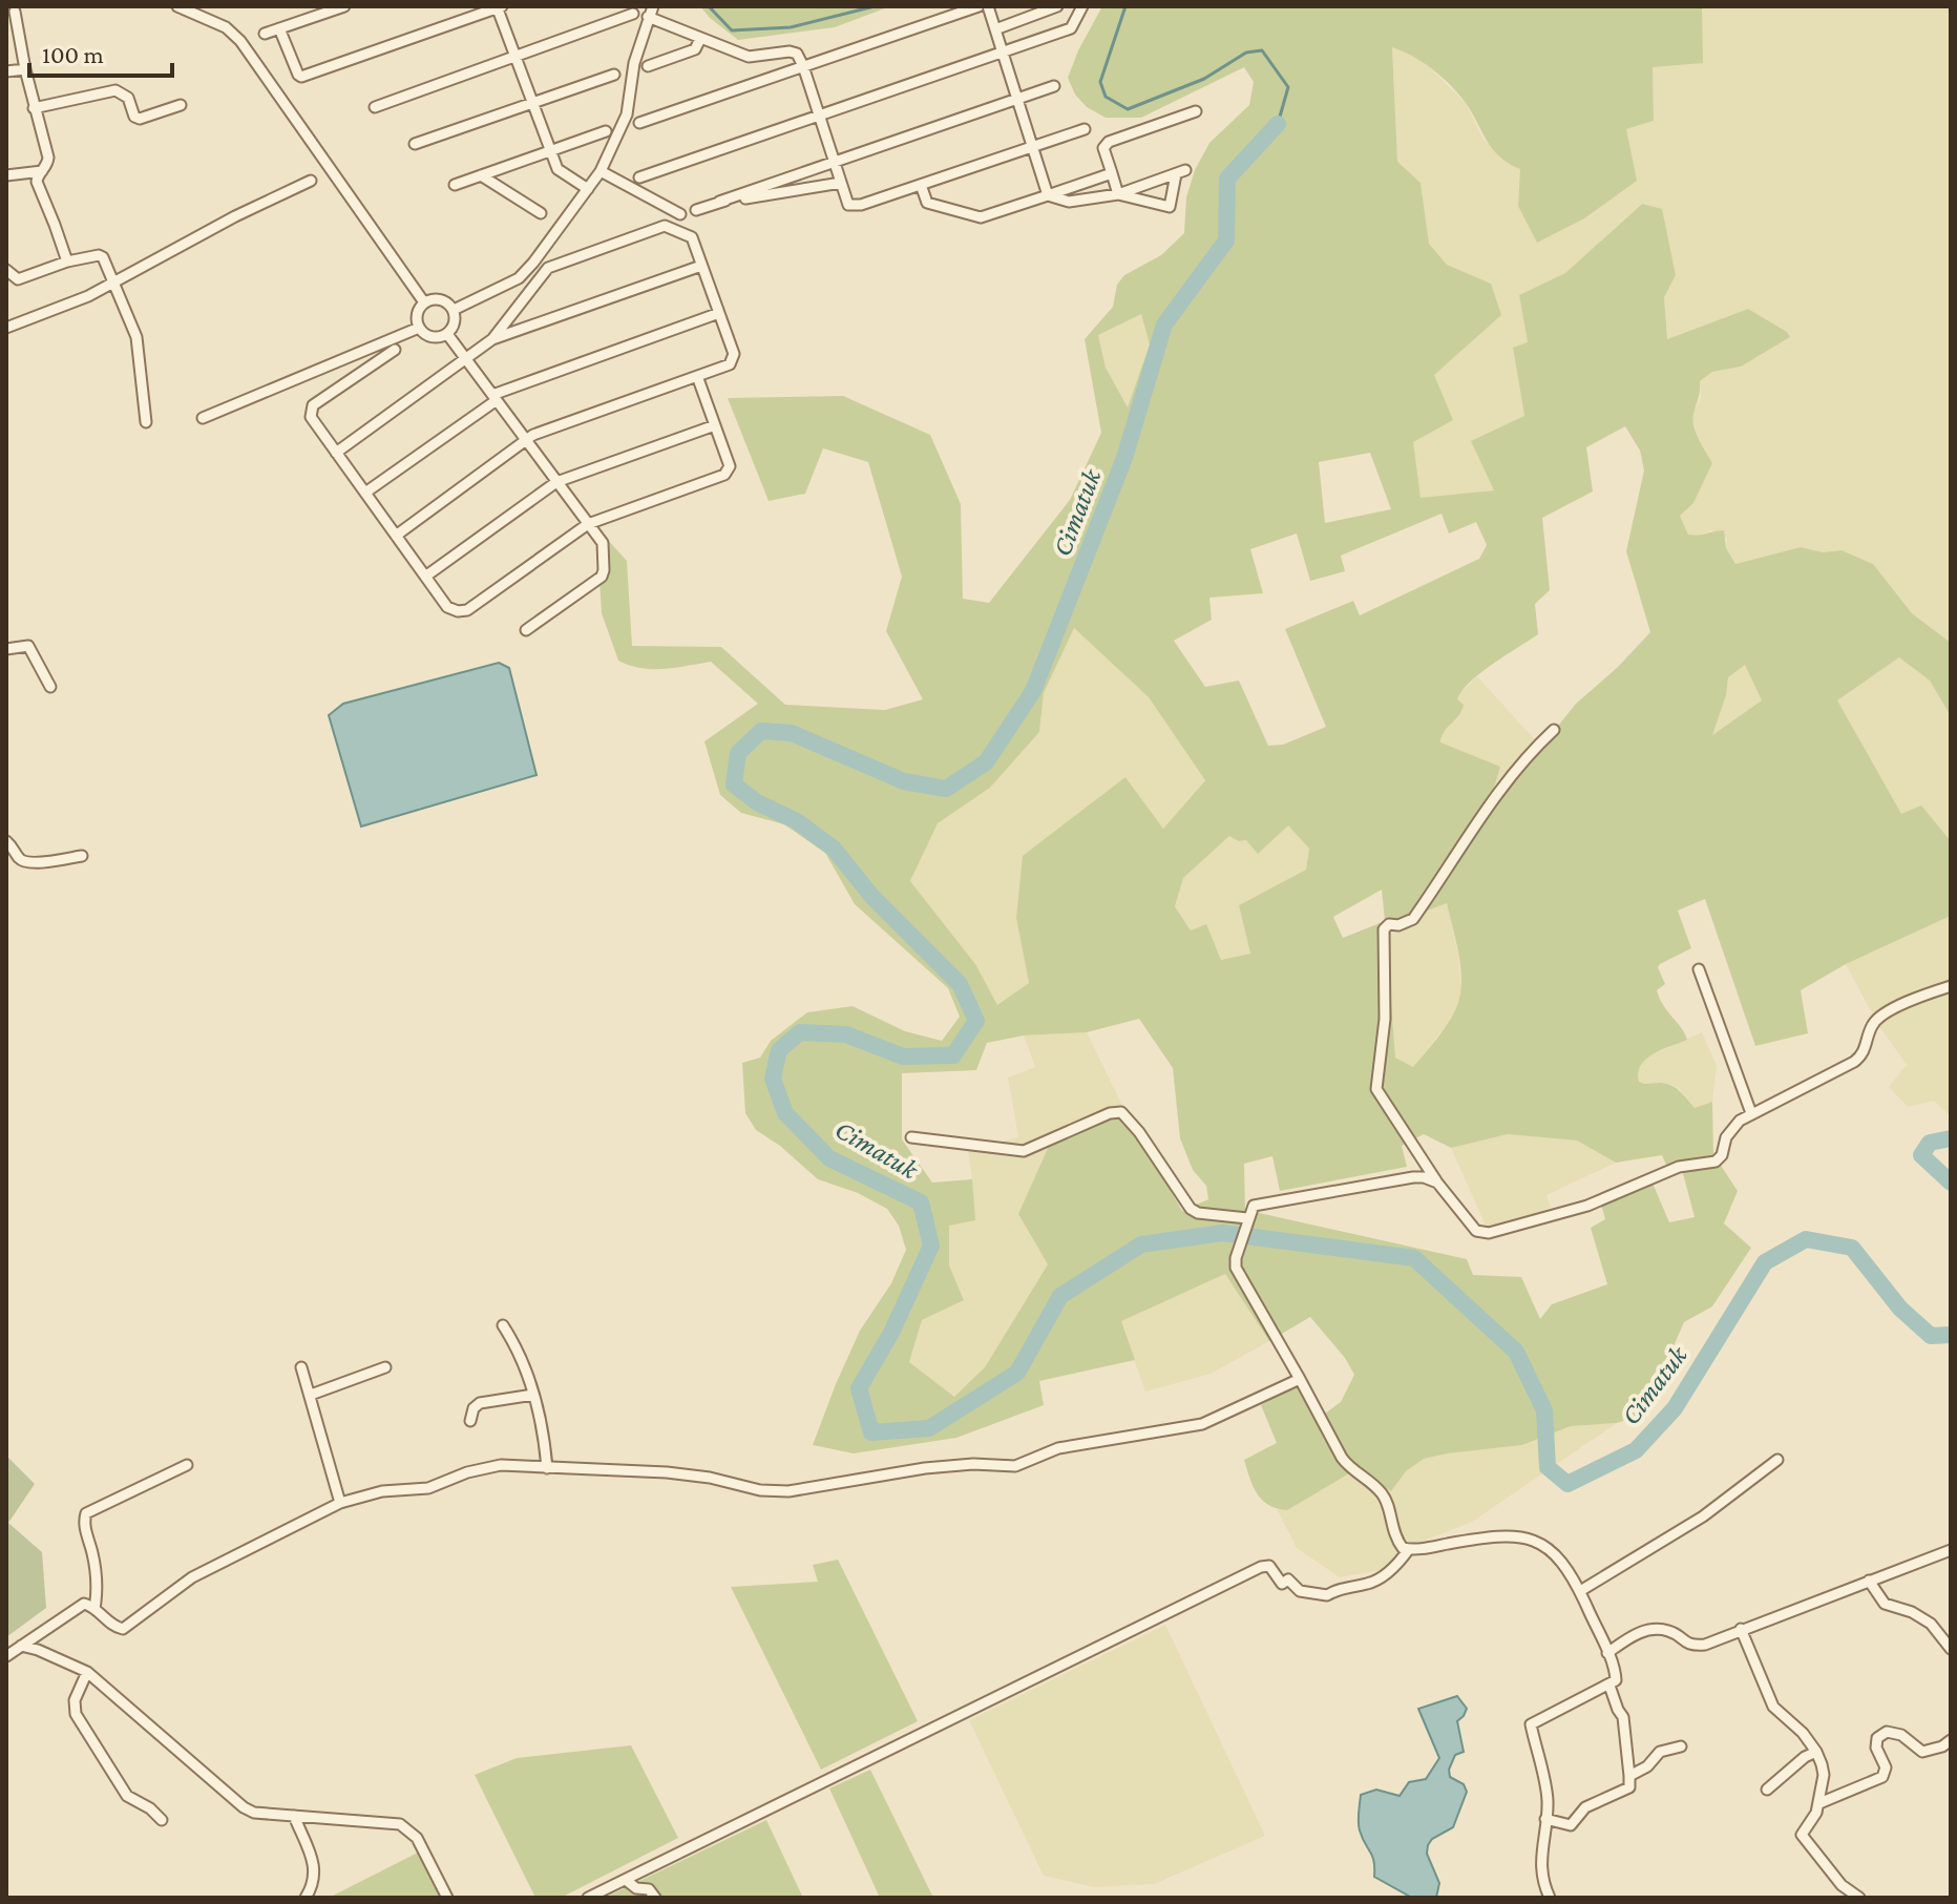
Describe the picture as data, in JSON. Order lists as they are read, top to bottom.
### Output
{
  "water": ["Cimatuk"],
  "scale_bar": "100 m"
}
